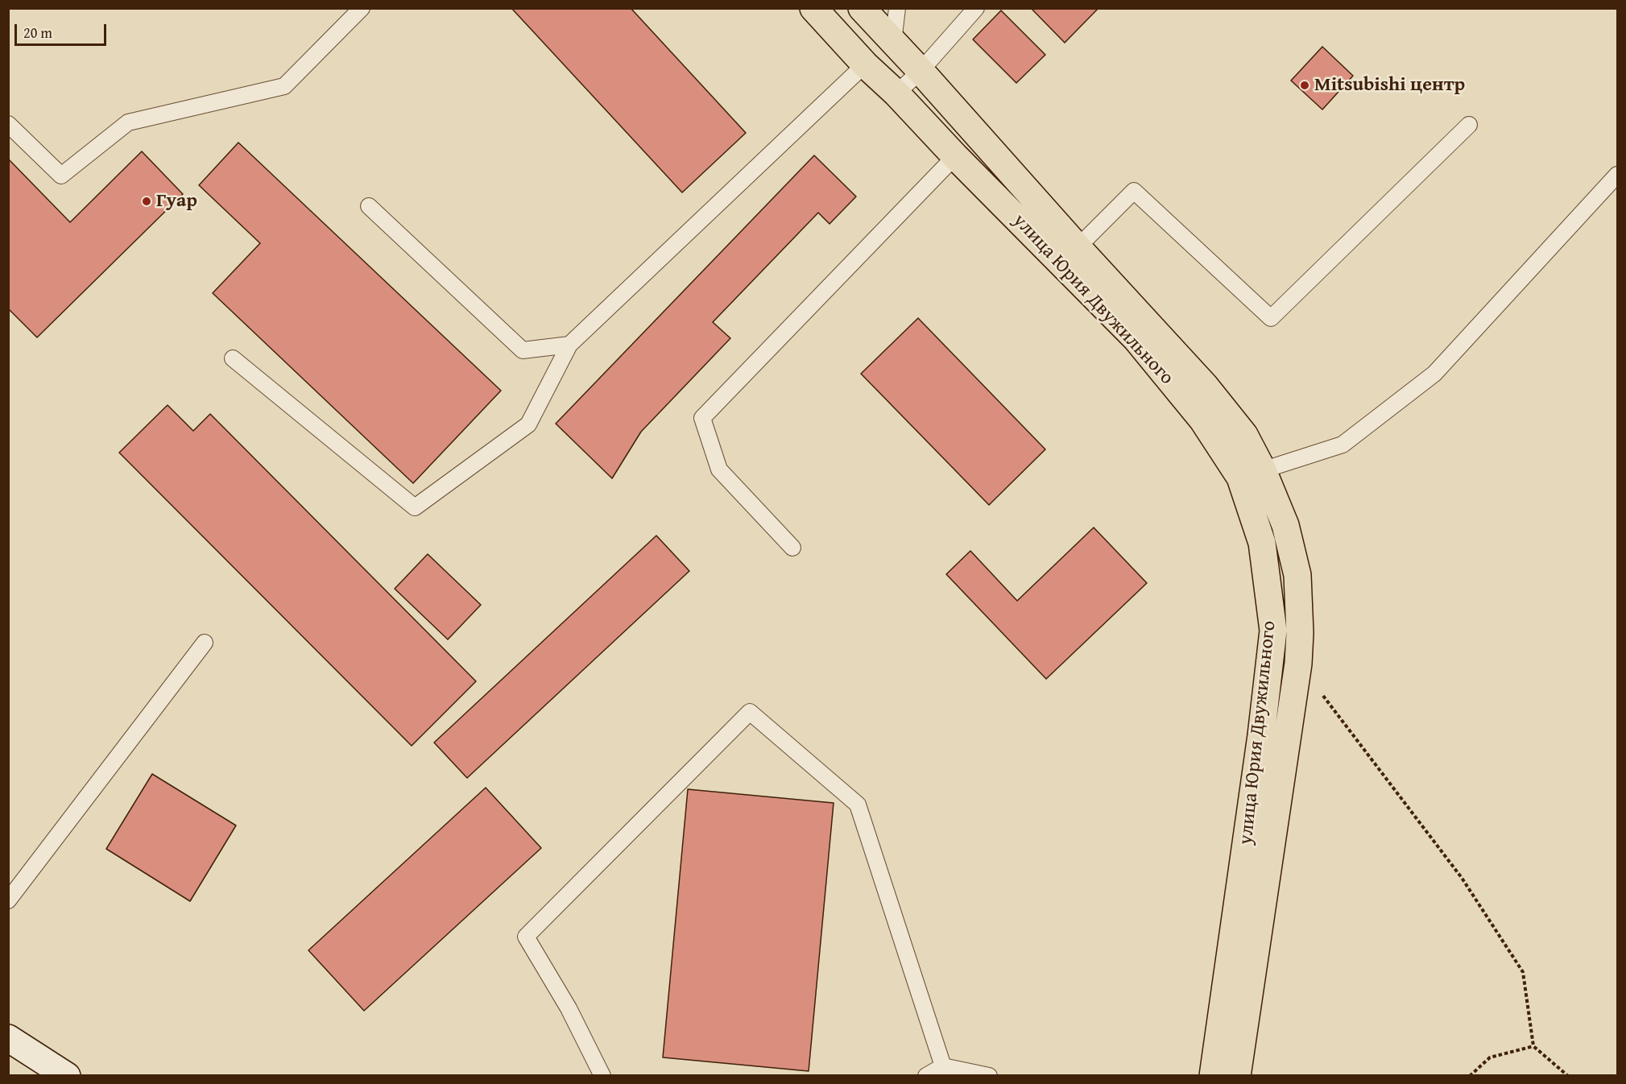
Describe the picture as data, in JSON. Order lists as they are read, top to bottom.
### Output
{
  "streets": {
    "main road": ["улица Юрия Двужильного"]
  },
  "places": ["Mitsubishi центр", "Гуар"],
  "scale_bar": "20 m"
}
